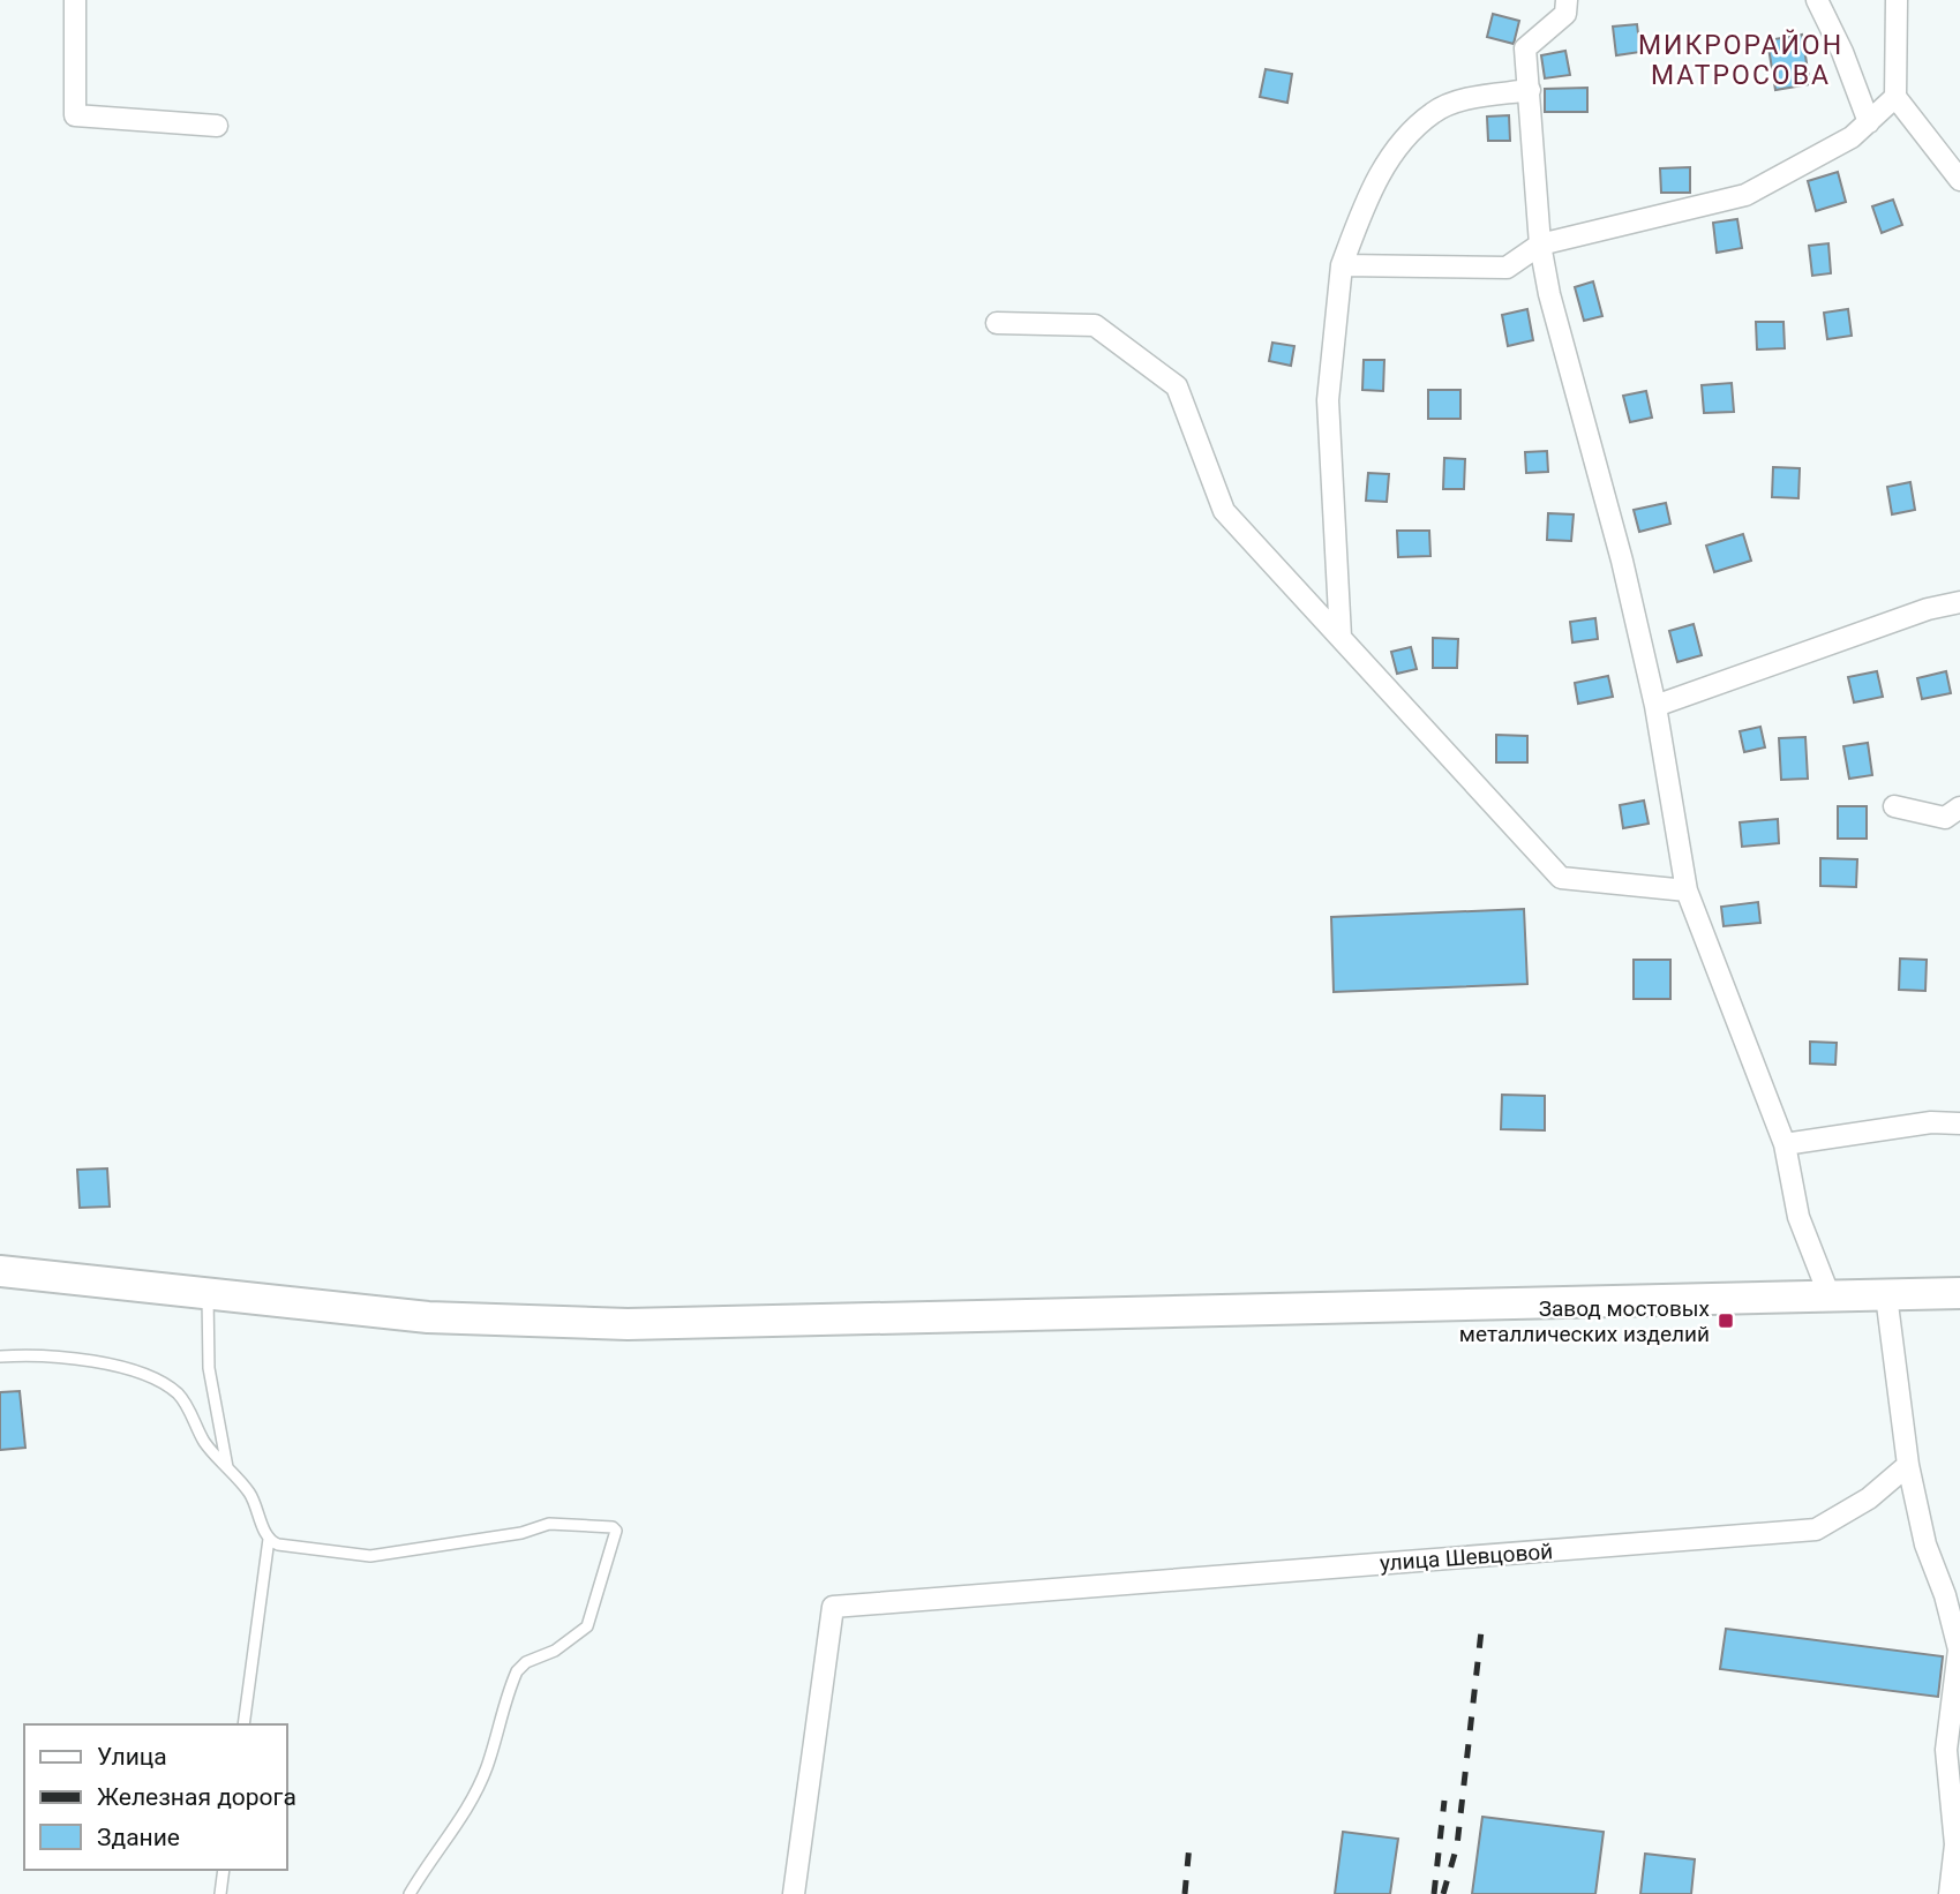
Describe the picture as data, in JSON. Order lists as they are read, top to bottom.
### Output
{
  "streets": {
    "street": ["улица Шевцовой"]
  },
  "districts": ["МИКРОРАЙОН МАТРОСОВА"],
  "places": {
    "transit": ["Завод мостовых металлических изделий"]
  },
  "legend": ["Улица", "Железная дорога", "Здание"]
}
